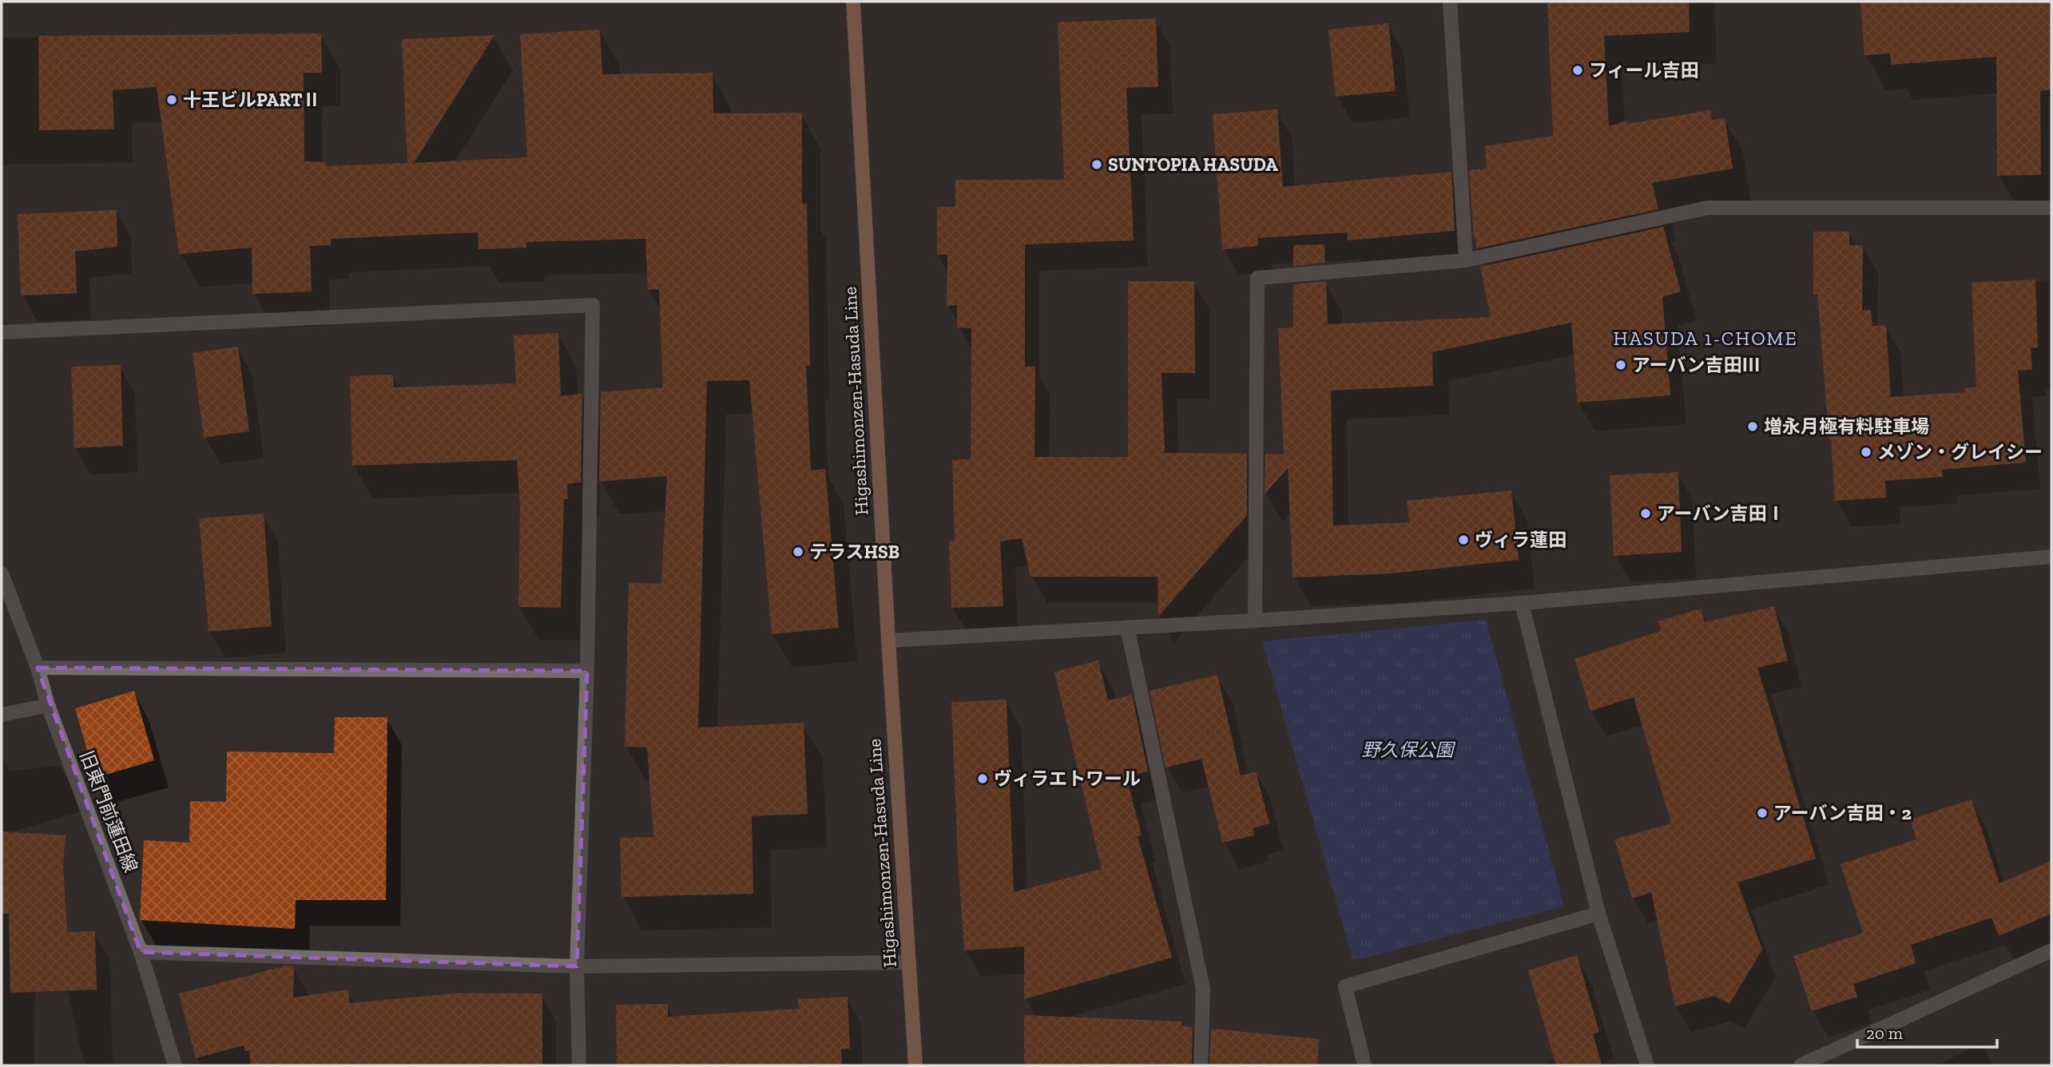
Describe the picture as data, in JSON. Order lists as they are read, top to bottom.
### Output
{
  "streets": {
    "main road": ["Higashimonzen-Hasuda Line"],
    "street": ["旧東門前蓮田線"]
  },
  "districts": ["HASUDA 1-CHOME"],
  "parks": ["野久保公園"],
  "places": [
    "フィール吉田",
    "十王ビルPARTⅡ",
    "SUNTOPIA HASUDA",
    "アーバン吉田Ⅲ",
    "増永月極有料駐車場",
    "メゾン・グレイシー",
    "アーバン吉田Ⅰ",
    "ヴィラ蓮田",
    "テラスHSB",
    "ヴィラエトワール",
    "アーバン吉田・2"
  ],
  "scale_bar": "20 m"
}
